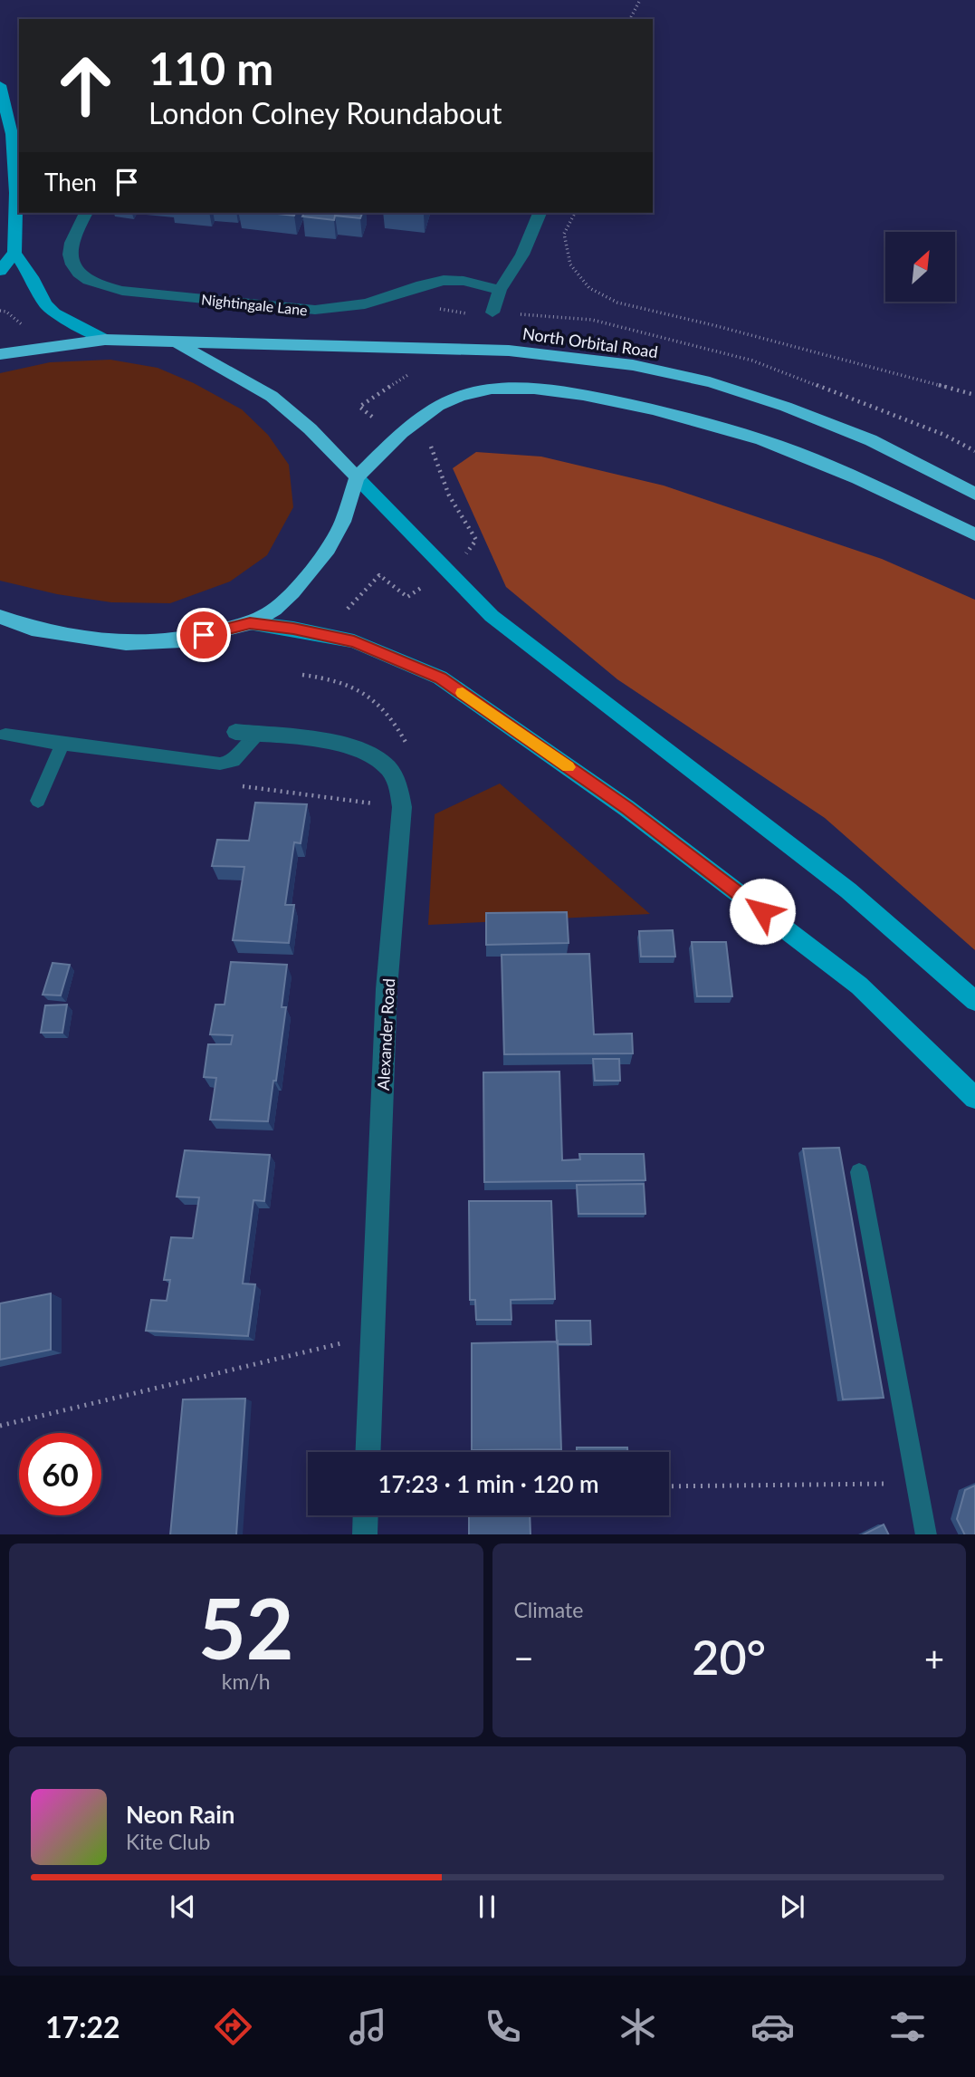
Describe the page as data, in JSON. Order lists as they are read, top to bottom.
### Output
{
  "streets": {
    "highway": ["North Orbital Road"],
    "street": ["Nightingale Lane", "Alexander Road"]
  },
  "north": "top right",
  "page": {
    "turn": ["110 m", "London Colney Roundabout"],
    "then": "Then",
    "limit": "60",
    "trip": "17:23 · 1 min · 120 m",
    "tile": [
      ["52", "km/h"],
      "Climate"
    ],
    "heat": ["−", "20°", "+"],
    "song": ["Neon Rain", "Kite Club"],
    "tabs": "17:22"
  }
}
